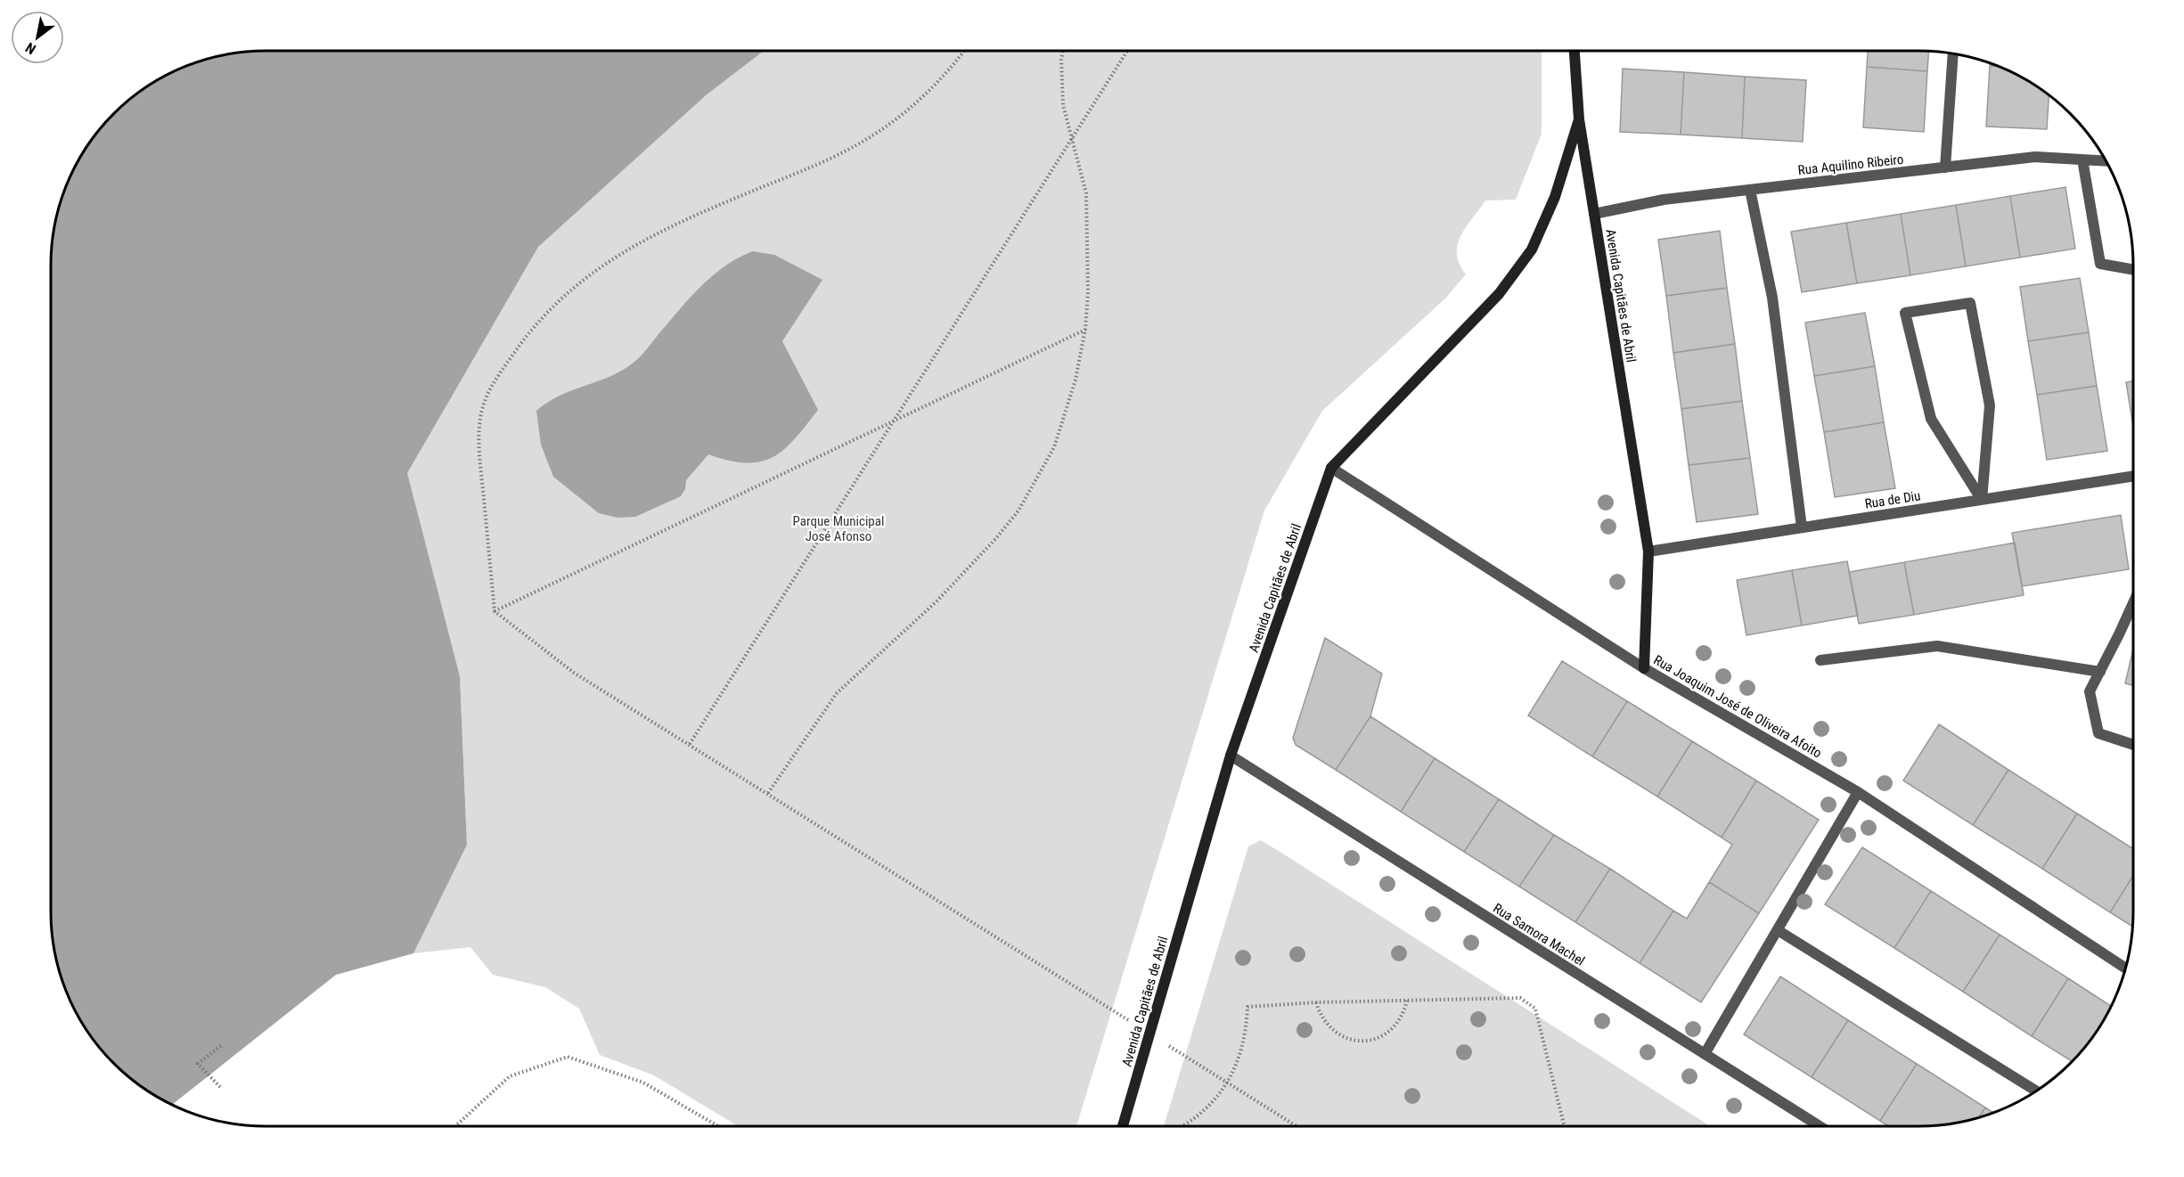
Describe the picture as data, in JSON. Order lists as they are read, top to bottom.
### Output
{
  "streets": {
    "street": [
      "Rua Aquilino Ribeiro",
      "Avenida Capitães de Abril",
      "Rua de Diu",
      "Rua Joaquim José de Oliveira Afoito",
      "Rua Samora Machel"
    ]
  },
  "crossings": [
    ["Rua Aquilino Ribeiro", "Avenida Capitães de Abril"],
    ["Avenida Capitães de Abril", "Rua de Diu"],
    ["Avenida Capitães de Abril", "Rua Joaquim José de Oliveira Afoito"],
    ["Avenida Capitães de Abril", "Rua Samora Machel"]
  ],
  "parks": ["Parque Municipal José Afonso"],
  "north": "bottom left"
}
